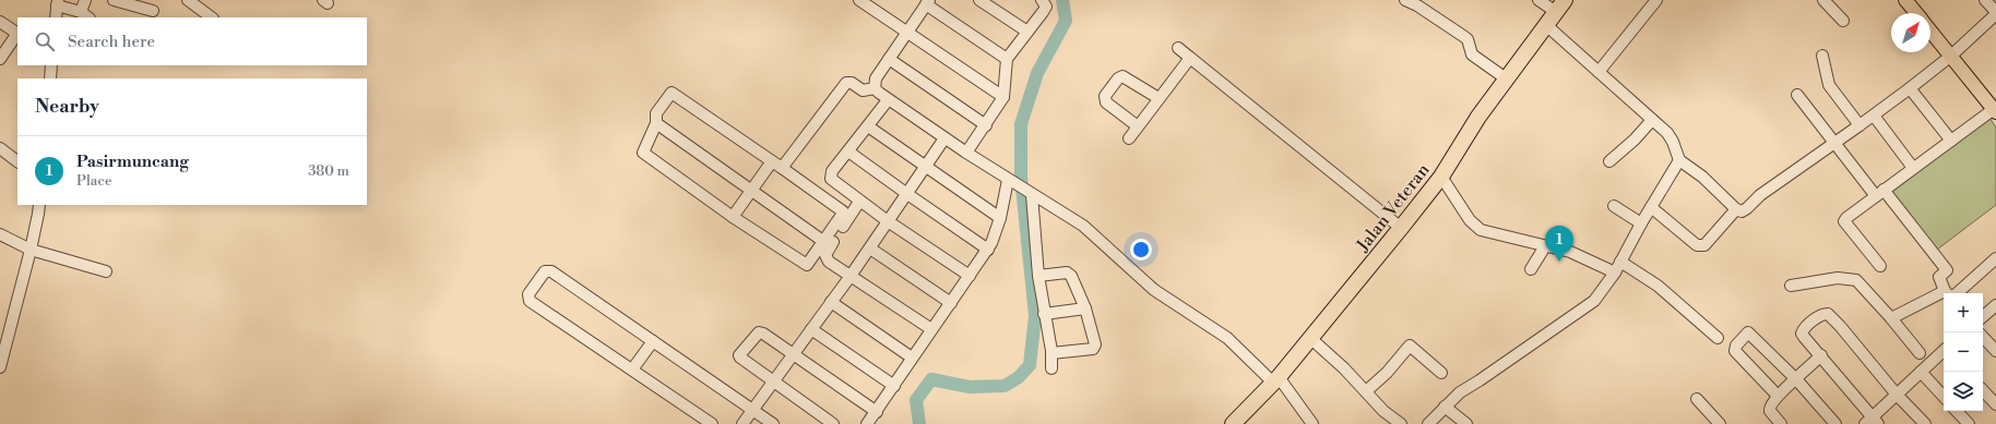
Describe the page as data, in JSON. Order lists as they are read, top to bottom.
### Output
{
  "streets": {
    "highway": ["Jalan Veteran"]
  },
  "north": "top right",
  "page": {
    "search": "Search here",
    "heading": "Nearby",
    "list": [
      {
        "mark": "1",
        "name": "Pasirmuncang",
        "note": "Place",
        "value": "380 m"
      }
    ],
    "pins": "1",
    "map_buttons": ["+", "−"]
  }
}
